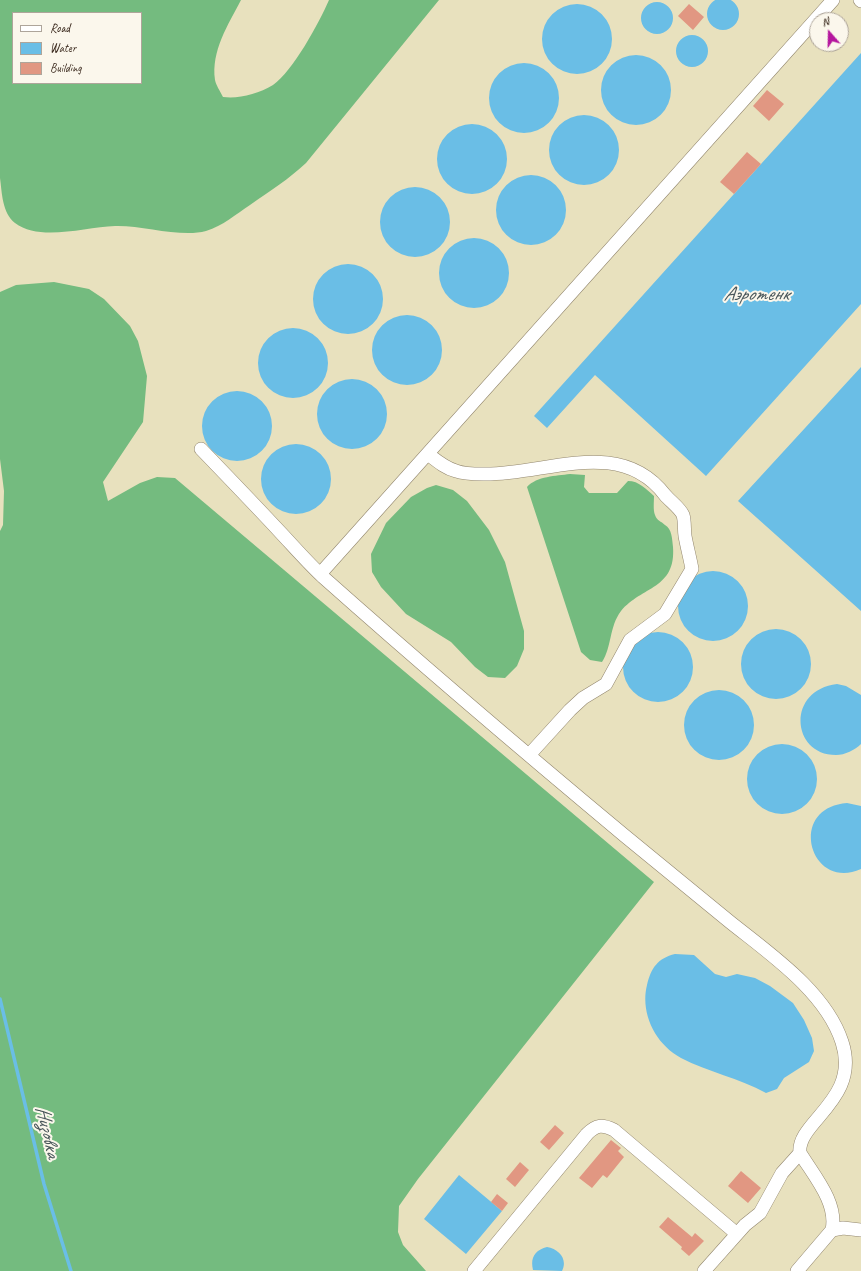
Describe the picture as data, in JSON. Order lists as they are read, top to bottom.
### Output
{
  "water": ["Аэротенк", "Низовка"],
  "legend": ["Road", "Water", "Building"],
  "north": "top"
}
